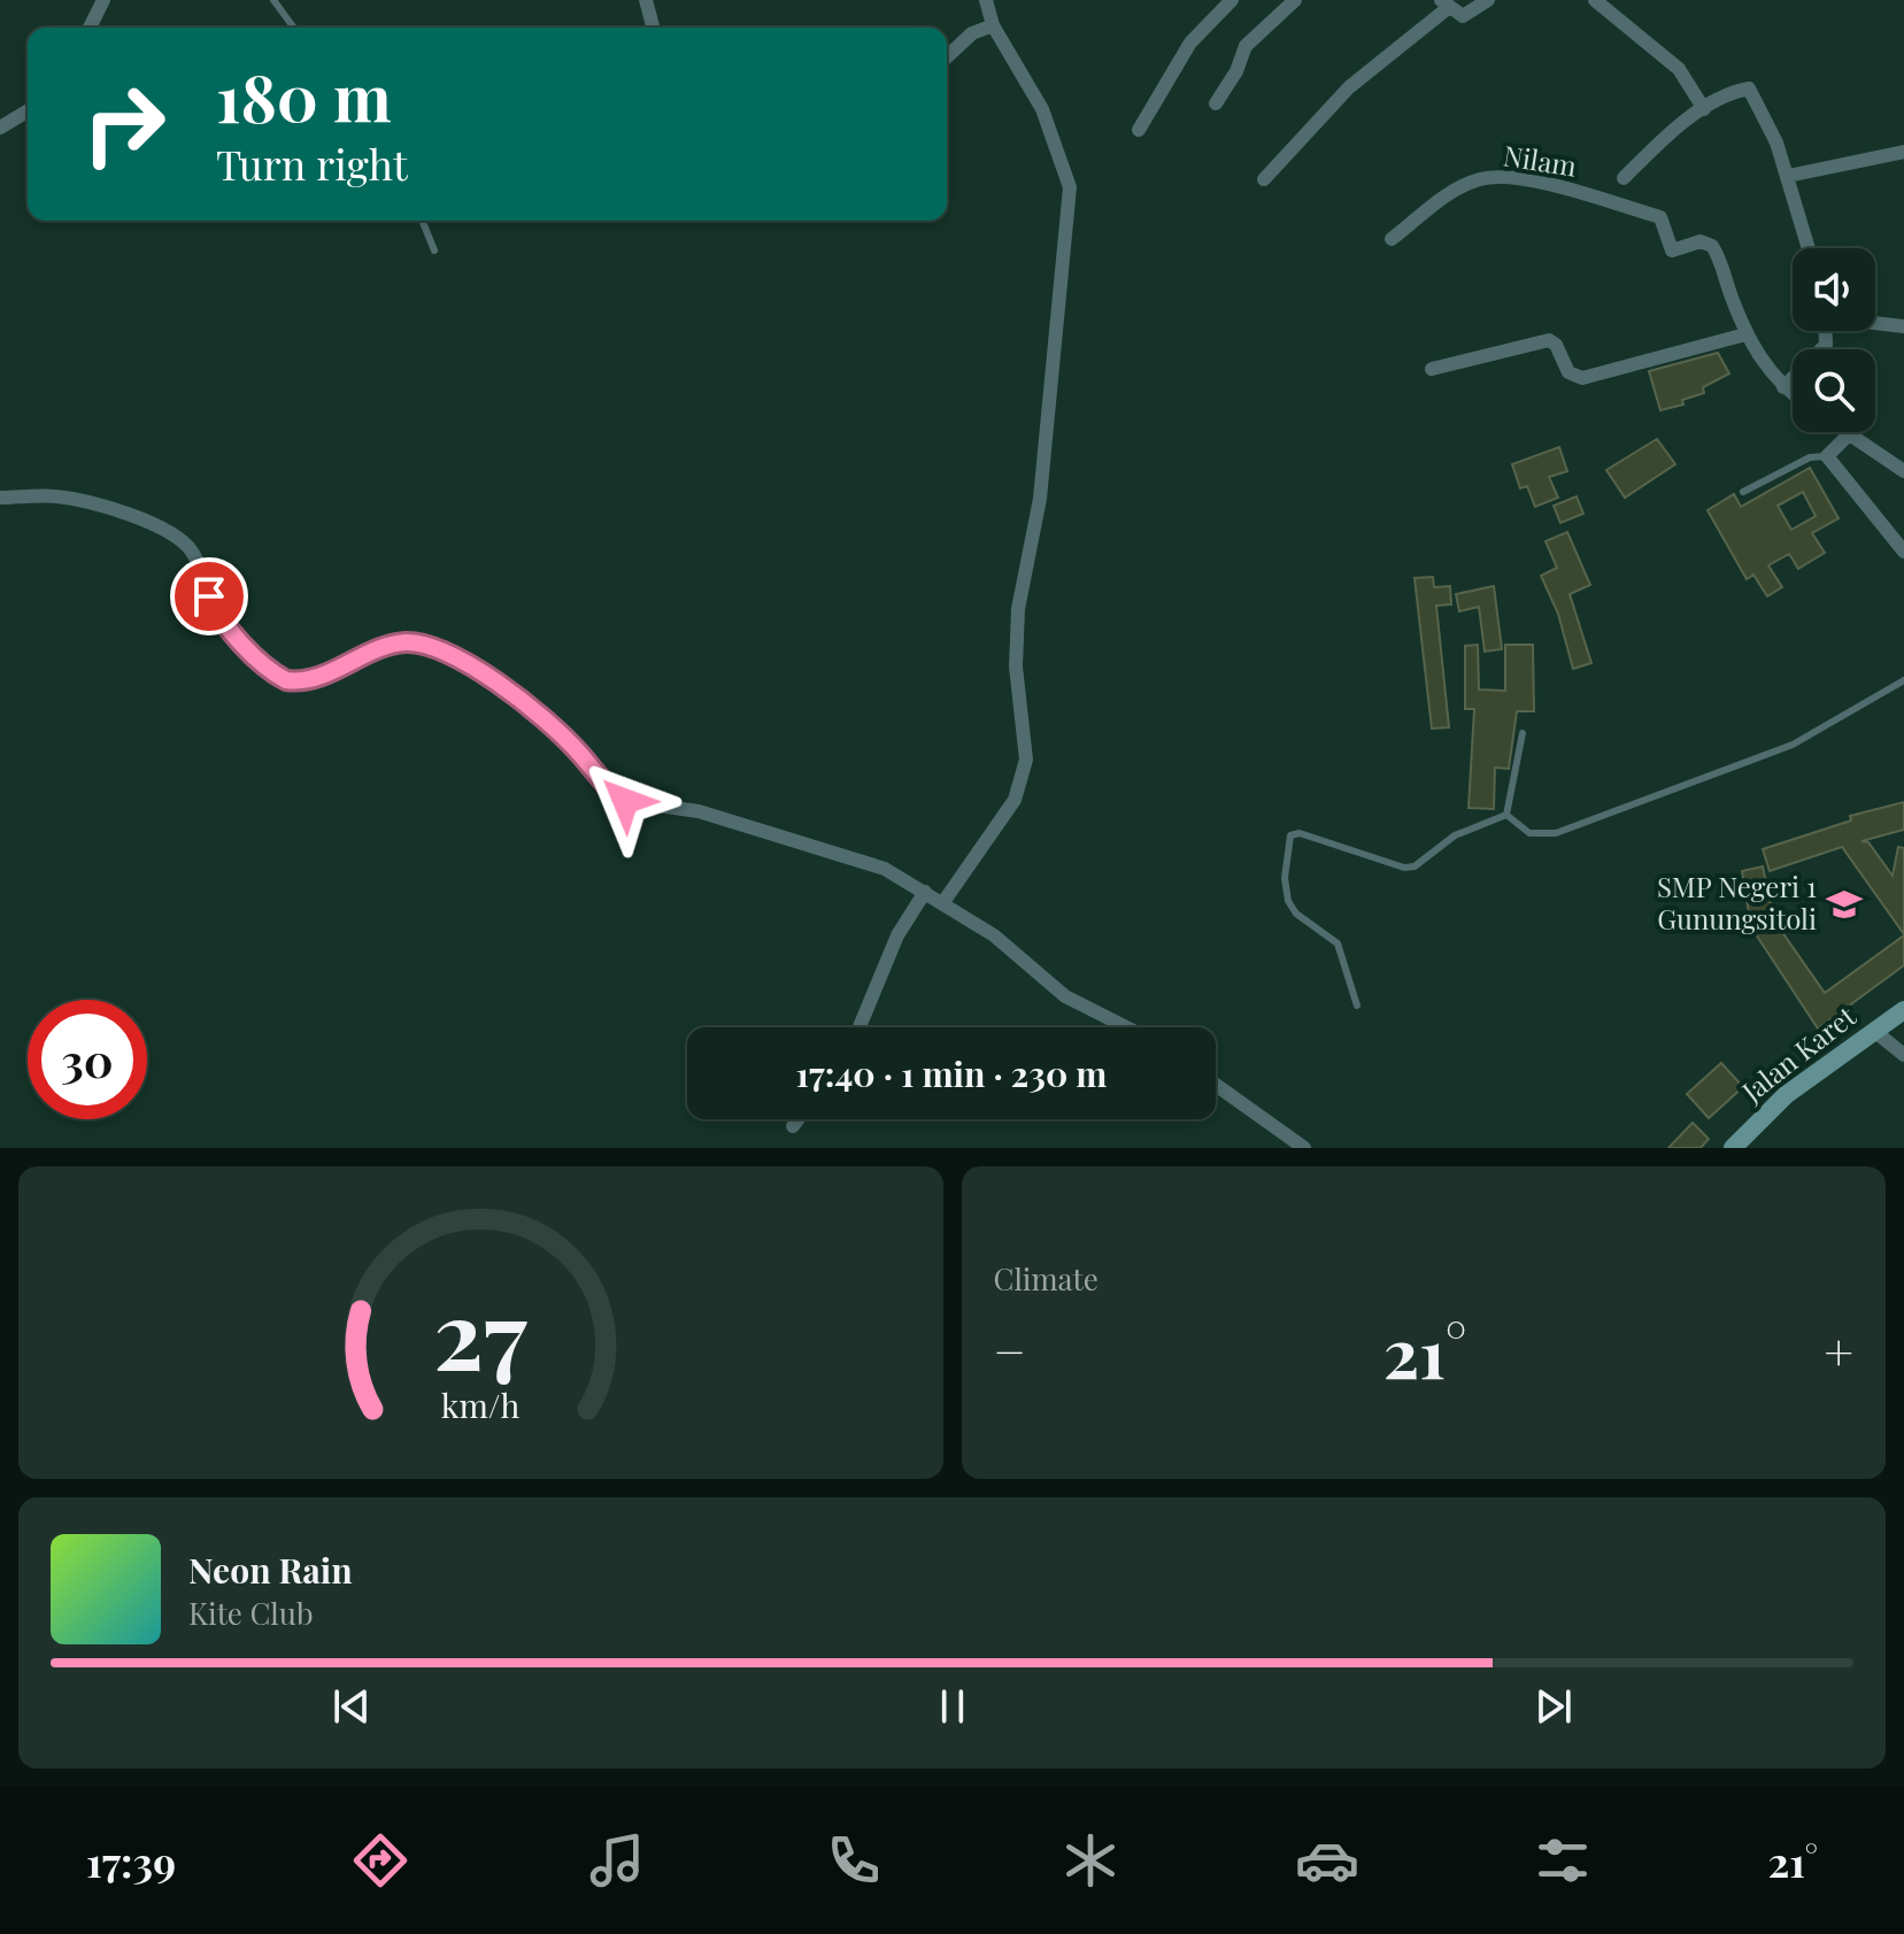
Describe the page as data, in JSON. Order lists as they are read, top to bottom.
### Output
{
  "streets": {
    "street": ["Nilam", "Jalan Karet"]
  },
  "places": {
    "school or university": ["SMP Negeri 1 Gunungsitoli"]
  },
  "page": {
    "turn": ["180 m", "Turn right"],
    "limit": "30",
    "trip": "17:40 · 1 min · 230 m",
    "tile": "Climate",
    "heat": ["−", "21°", "+"],
    "song": ["Neon Rain", "Kite Club"],
    "tabs": ["17:39", "21°"],
    "gauge": ["27", "km/h"]
  }
}
